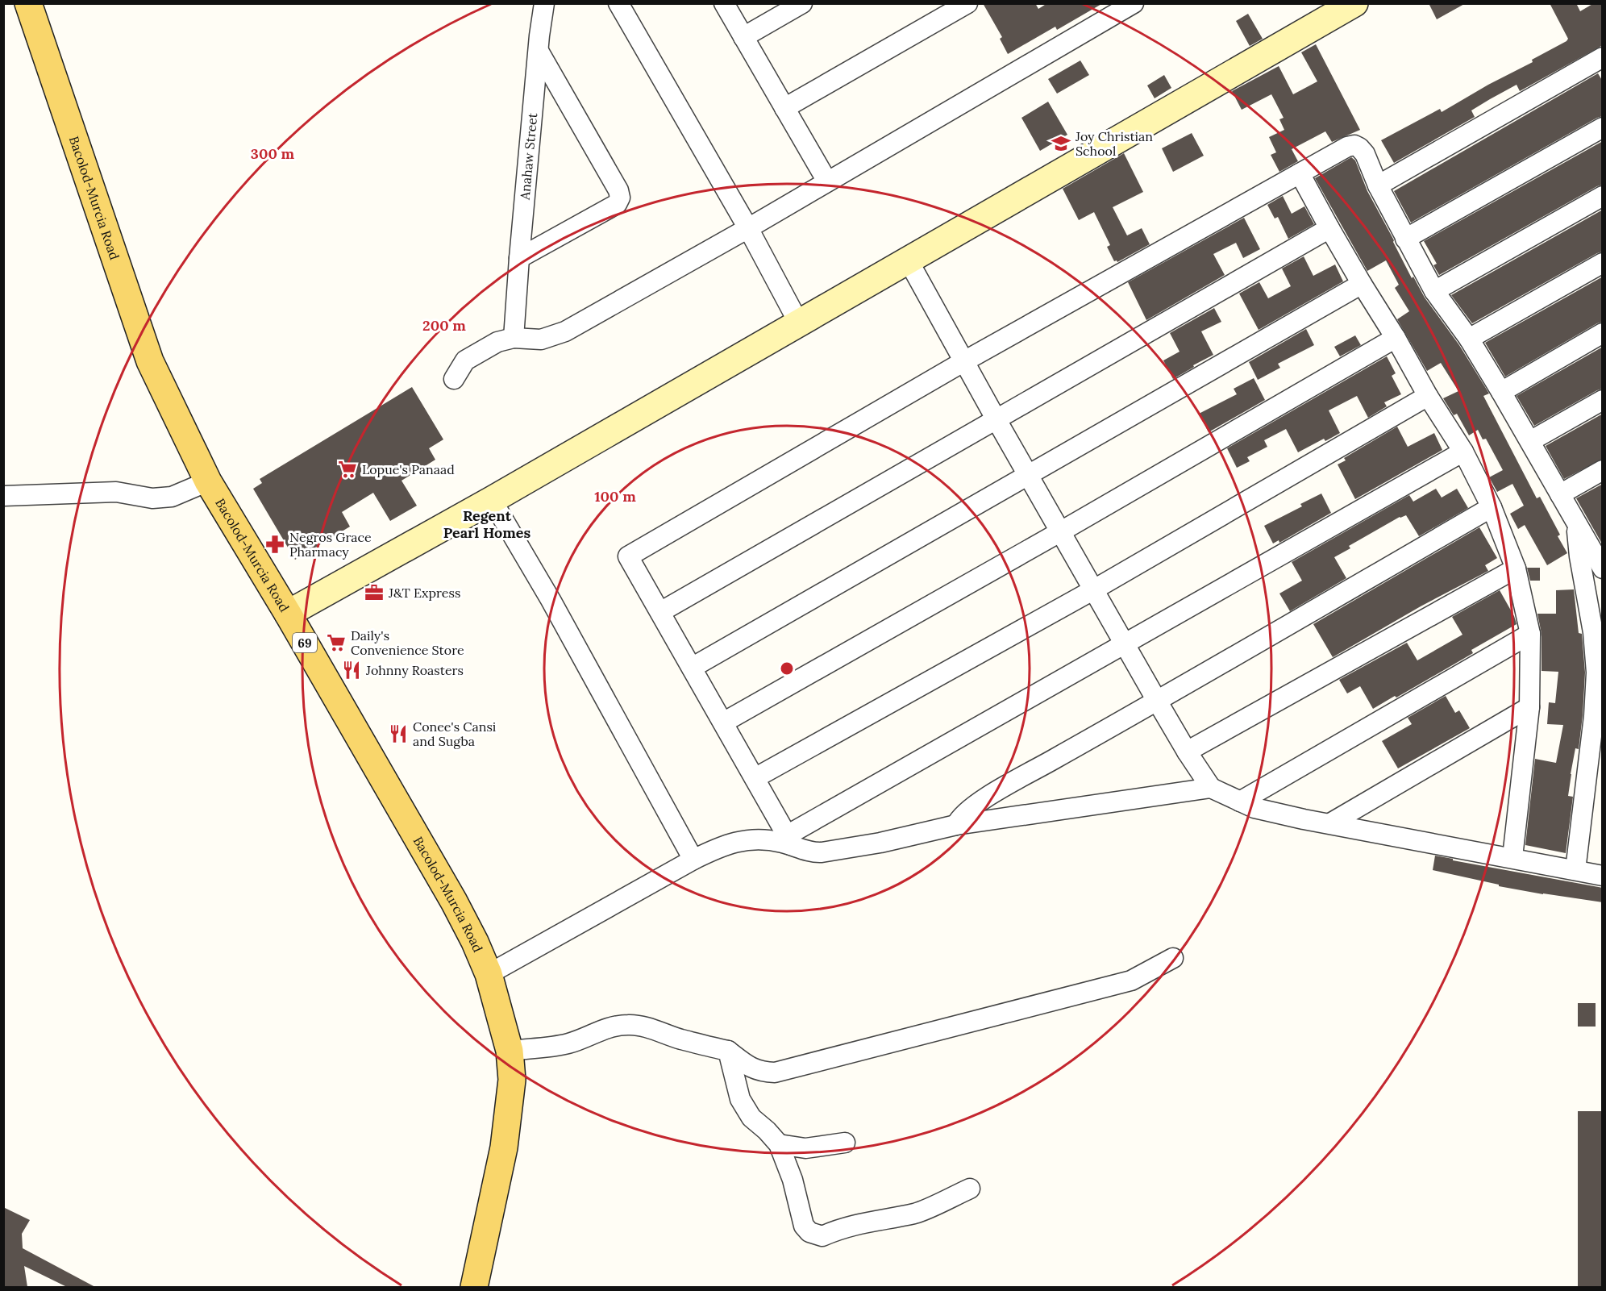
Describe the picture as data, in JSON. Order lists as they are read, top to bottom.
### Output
{
  "streets": {
    "main road": ["Bacolod-Murcia Road", "69"],
    "street": ["Anahaw Street"]
  },
  "districts": ["Regent Pearl Homes"],
  "places": {
    "school or university": ["Joy Christian School"],
    "supermarket": ["Lopue's Panaad", "Daily's Convenience Store"],
    "pharmacy": ["Negros Grace Pharmacy"],
    "office": ["J&T Express"],
    "restaurant": ["Johnny Roasters", "Conee's Cansi and Sugba"]
  },
  "rings": ["300 m", "200 m", "100 m"]
}
